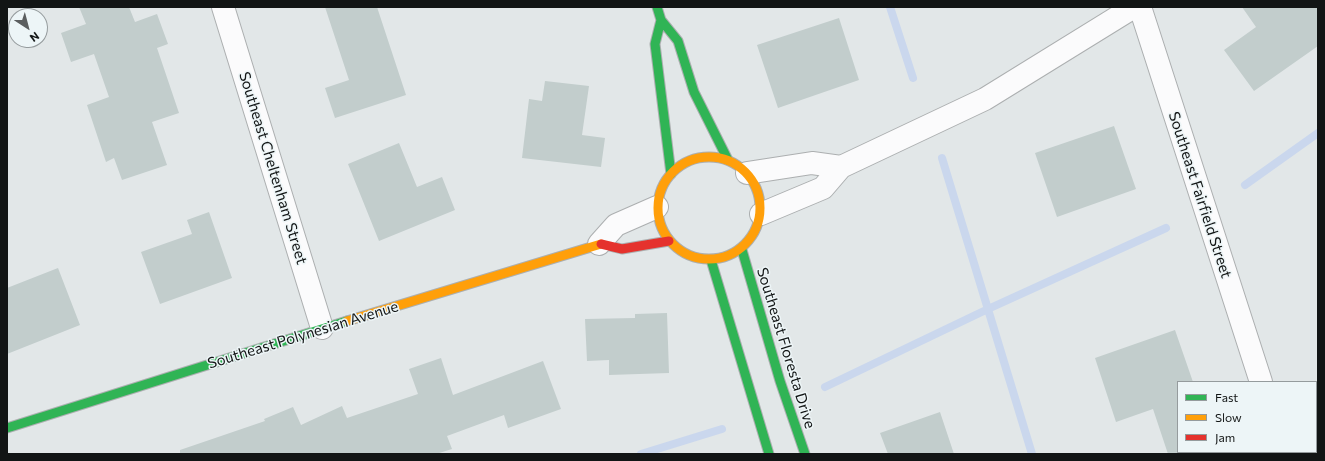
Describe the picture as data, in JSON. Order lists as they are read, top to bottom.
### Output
{
  "streets": {
    "street": [
      "Southeast Cheltenham Street",
      "Southeast Fairfield Street",
      "Southeast Polynesian Avenue",
      "Southeast Floresta Drive"
    ]
  },
  "crossings": [
    ["Southeast Cheltenham Street", "Southeast Polynesian Avenue"],
    ["Southeast Polynesian Avenue", "Southeast Floresta Drive"]
  ],
  "legend": ["Fast", "Slow", "Jam"],
  "north": "bottom right"
}
